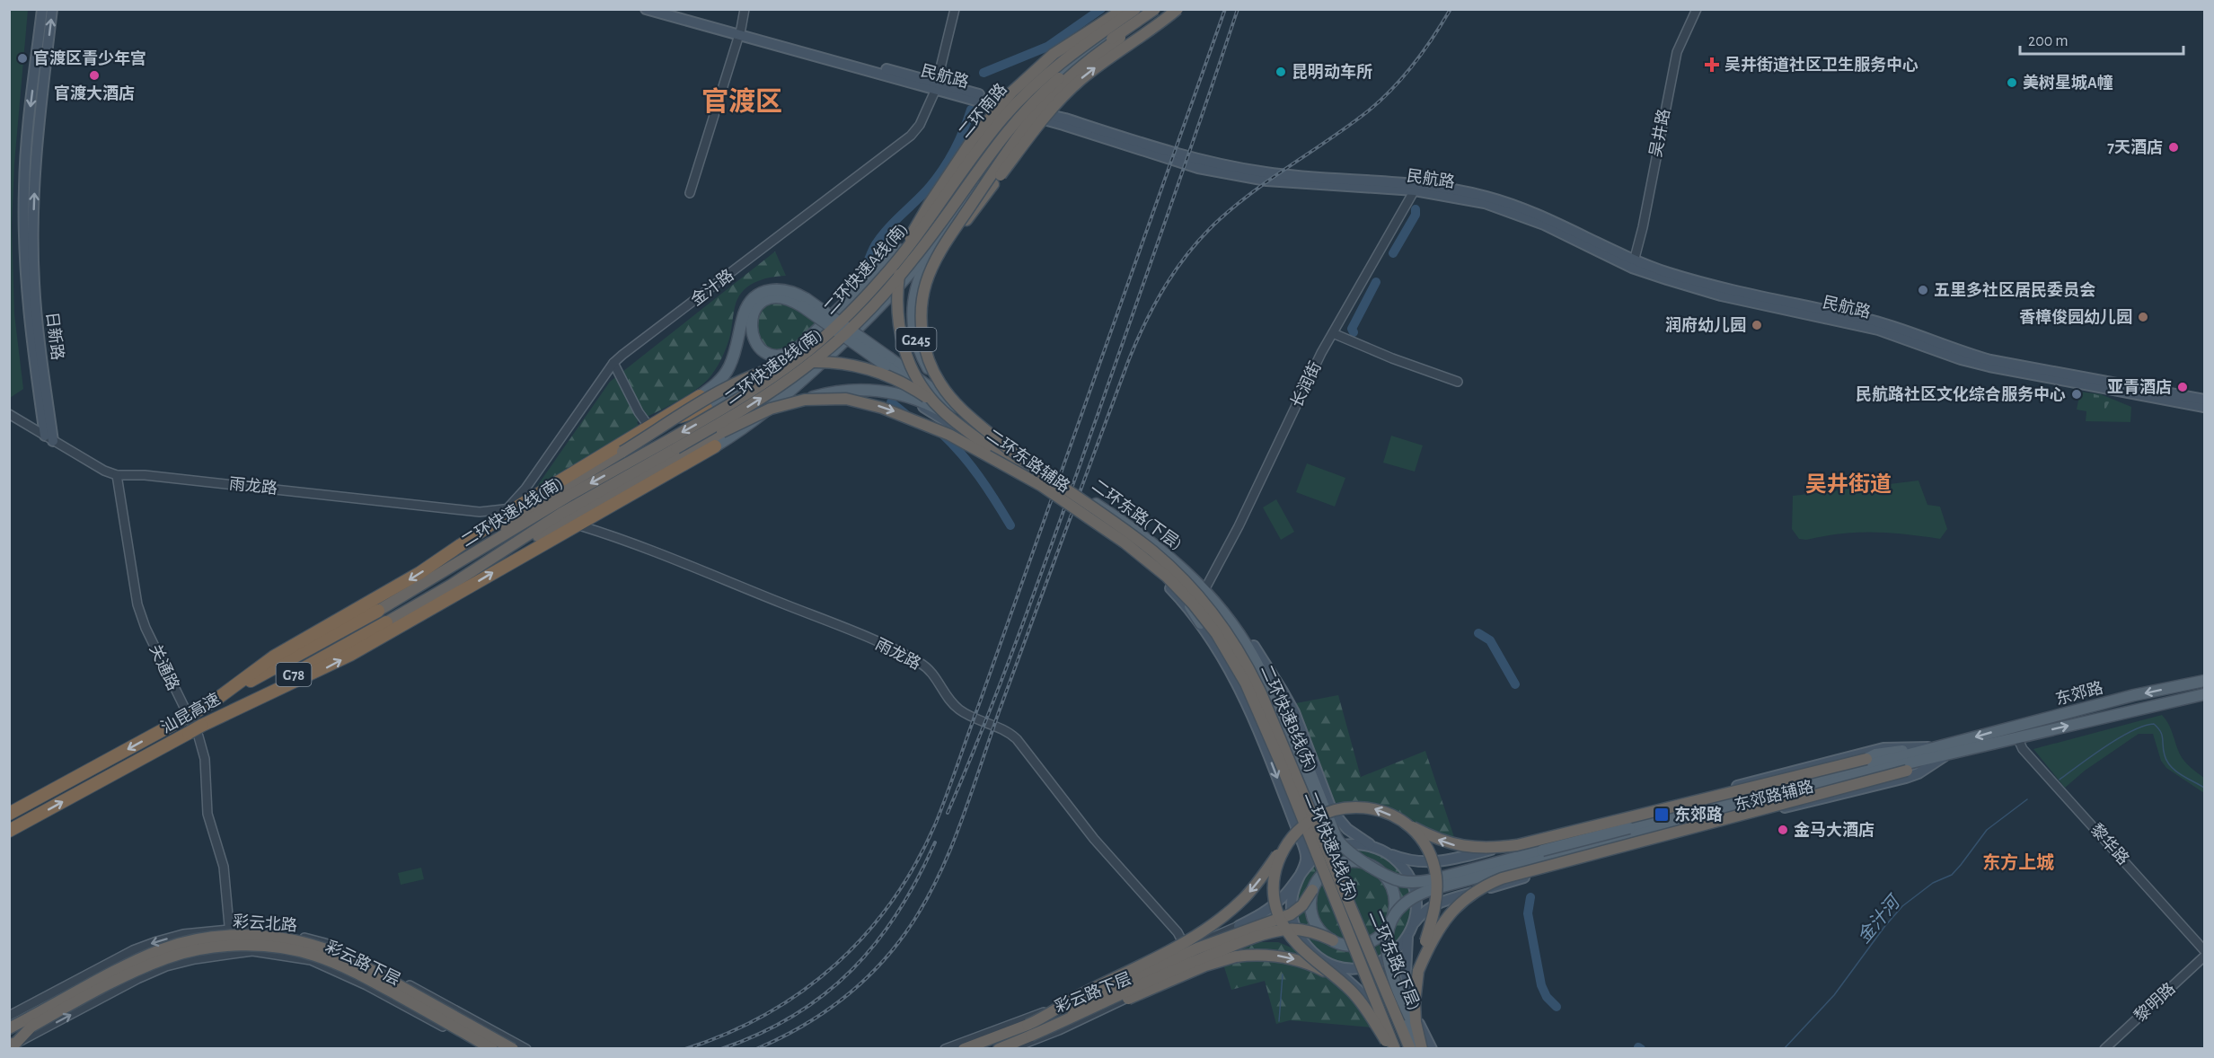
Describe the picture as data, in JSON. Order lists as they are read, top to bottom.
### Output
{
  "streets": {
    "highway": [
      "二环快速A线(南)",
      "二环快速B线(南)",
      "G78",
      "汕昆高速",
      "二环快速B线(东)",
      "二环快速A线(东)",
      "彩云北路"
    ],
    "main road": [
      "民航路",
      "二环南路",
      "日新路",
      "G245",
      "二环东路辅路",
      "二环东路(下层)",
      "东郊路",
      "东郊路辅路"
    ],
    "street": [
      "吴井路",
      "金汁路",
      "长润街",
      "雨龙路",
      "关通路",
      "黎华路",
      "彩云路下层",
      "黎明路"
    ]
  },
  "crossings": [
    ["民航路", "二环南路"],
    ["民航路", "吴井路"],
    ["民航路", "金汁路"],
    ["民航路", "G245"],
    ["民航路", "长润街"],
    ["二环南路", "二环快速A线(南)"],
    ["二环快速A线(南)", "二环快速B线(南)"],
    ["二环快速A线(南)", "汕昆高速"],
    ["金汁路", "雨龙路"],
    ["日新路", "雨龙路"],
    ["G245", "二环快速B线(南)"],
    ["G245", "长润街"],
    ["G245", "二环东路辅路"],
    ["G245", "二环东路(下层)"],
    ["G245", "东郊路辅路"],
    ["G245", "彩云路下层"],
    ["二环快速B线(南)", "汕昆高速"],
    ["长润街", "二环东路(下层)"],
    ["二环东路辅路", "东郊路辅路"],
    ["雨龙路", "关通路"],
    ["雨龙路", "彩云路下层"],
    ["二环东路(下层)", "二环快速B线(东)"],
    ["关通路", "彩云路下层"],
    ["东郊路", "东郊路辅路"],
    ["东郊路", "黎华路"]
  ],
  "districts": ["官渡区", "吴井街道", "东方上城"],
  "water": ["金汁河"],
  "places": {
    "other": [
      "官渡区青少年宫",
      "昆明动车所",
      "官渡大酒店",
      "美树星城A幢",
      "7天酒店",
      "五里多社区居民委员会",
      "香樟俊园幼儿园",
      "润府幼儿园",
      "亚青酒店",
      "民航路社区文化综合服务中心",
      "金马大酒店"
    ],
    "health": ["吴井街道社区卫生服务中心"],
    "transit": ["东郊路"]
  },
  "scale_bar": "200 m"
}
